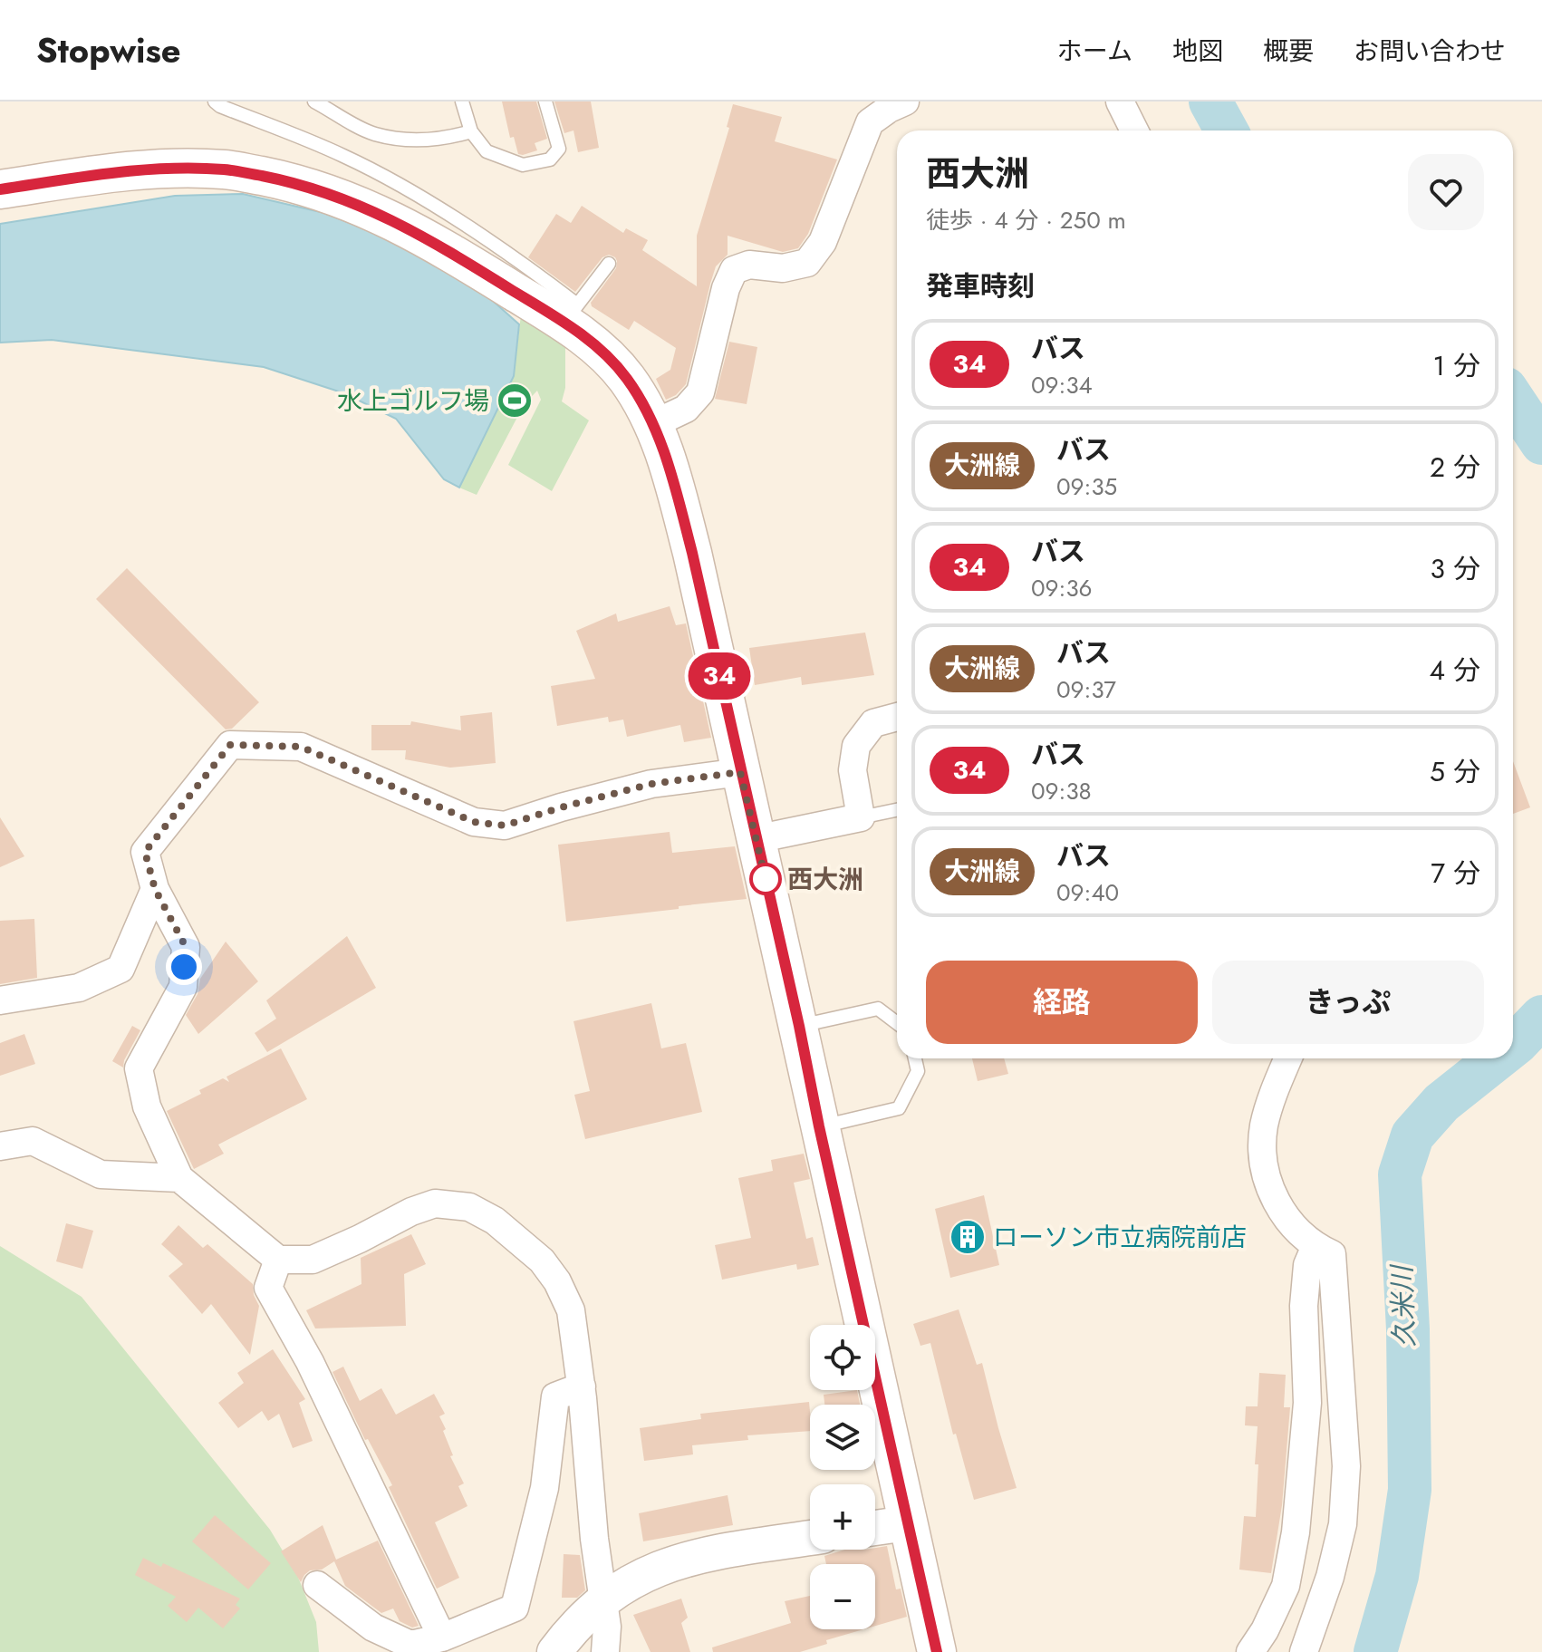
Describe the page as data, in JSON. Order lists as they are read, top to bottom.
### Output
{
  "water": ["久米川"],
  "places": {
    "sports": ["水上ゴルフ場"],
    "other": ["西大洲"],
    "building": ["ローソン市立病院前店"]
  },
  "lines": ["bus line 34"],
  "page": {
    "header": "Stopwise",
    "nav": [
      "ホーム",
      "地図",
      "概要",
      "お問い合わせ"
    ],
    "on_map": "34",
    "heading": [
      ["西大洲", "徒歩 · 4 分 · 250 m"],
      "発車時刻"
    ],
    "list": [
      {
        "mark": "34",
        "name": "バス",
        "note": "09:34",
        "value": "1 分"
      },
      {
        "mark": "大洲線",
        "name": "バス",
        "note": "09:35",
        "value": "2 分"
      },
      {
        "mark": "34",
        "name": "バス",
        "note": "09:36",
        "value": "3 分"
      },
      {
        "mark": "大洲線",
        "name": "バス",
        "note": "09:37",
        "value": "4 分"
      },
      {
        "mark": "34",
        "name": "バス",
        "note": "09:38",
        "value": "5 分"
      },
      {
        "mark": "大洲線",
        "name": "バス",
        "note": "09:40",
        "value": "7 分"
      }
    ],
    "buttons": ["経路", "きっぷ"],
    "map_buttons": ["+", "−"]
  }
}
